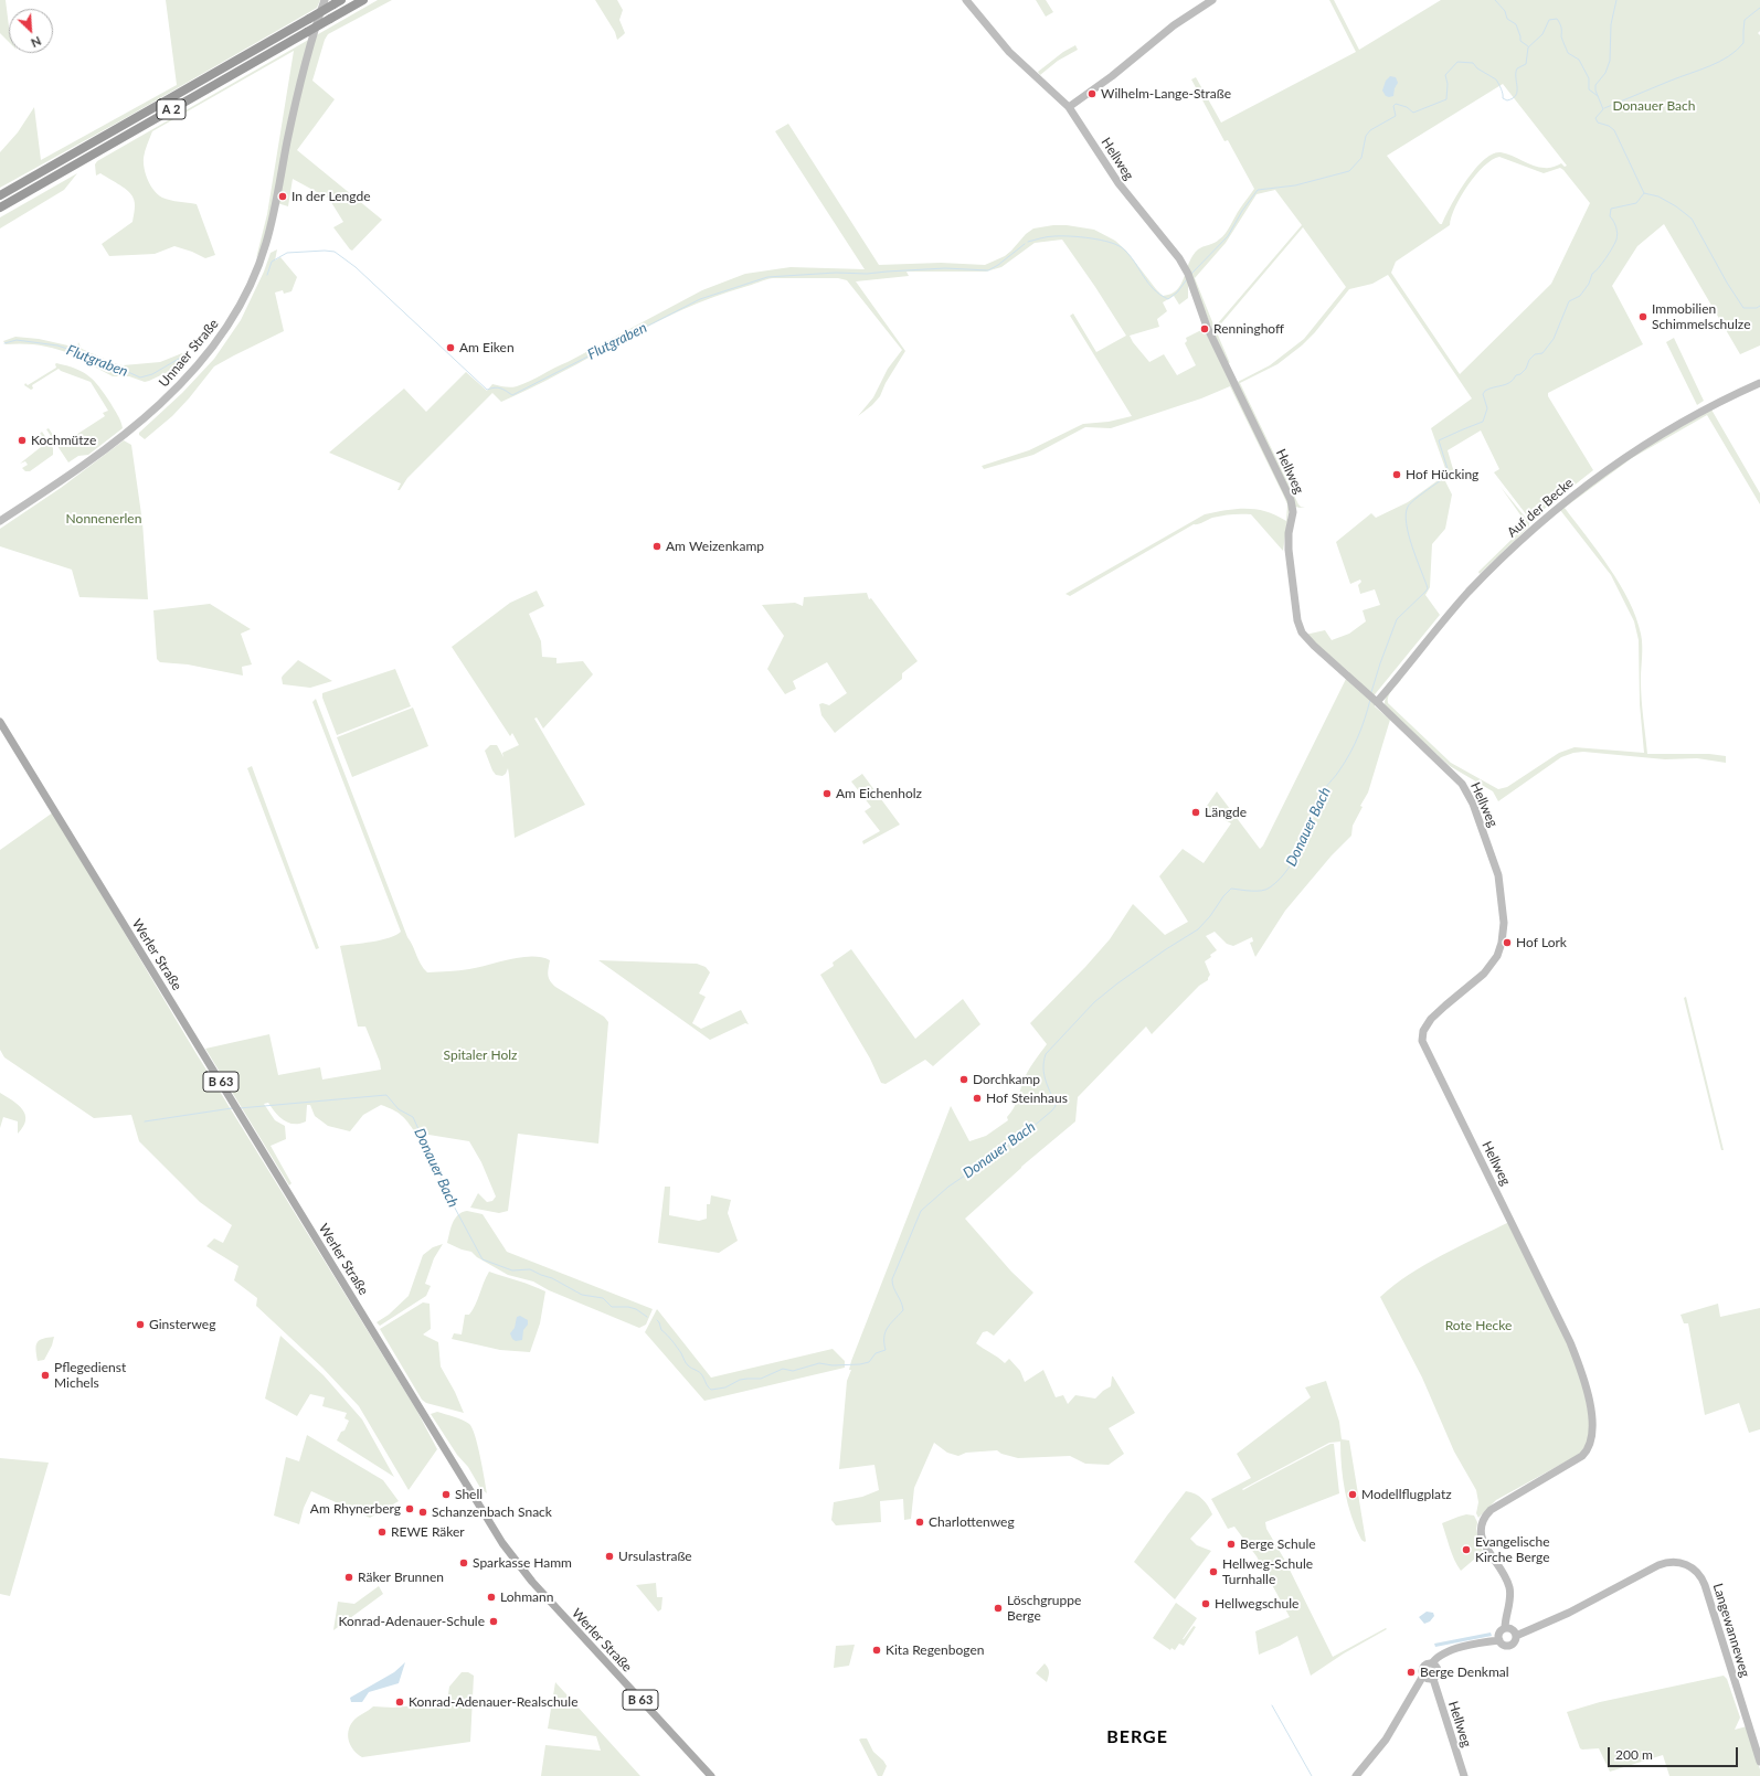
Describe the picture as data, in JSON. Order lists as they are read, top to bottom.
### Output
{
  "streets": {
    "highway": ["A 2"],
    "main road": ["Werler Straße", "B 63"],
    "street": [
      "Hellweg",
      "Unnaer Straße",
      "Auf der Becke",
      "Langewanneweg"
    ]
  },
  "crossings": [
    ["Hellweg", "Auf der Becke"],
    ["Hellweg", "Langewanneweg"]
  ],
  "districts": ["BERGE"],
  "water": ["Flutgraben", "Donauer Bach"],
  "parks": [
    "Donauer Bach",
    "Nonnenerlen",
    "Spitaler Holz",
    "Rote Hecke"
  ],
  "places": [
    "Wilhelm-Lange-Straße",
    "In der Lengde",
    "Immobilien Schimmelschulze",
    "Renninghoff",
    "Am Eiken",
    "Kochmütze",
    "Hof Hücking",
    "Am Weizenkamp",
    "Am Eichenholz",
    "Längde",
    "Hof Lork",
    "Dorchkamp",
    "Hof Steinhaus",
    "Ginsterweg",
    "Pflegedienst Michels",
    "Shell",
    "Modellflugplatz",
    "Am Rhynerberg",
    "Schanzenbach Snack",
    "Charlottenweg",
    "REWE Räker",
    "Berge Schule",
    "Evangelische Kirche Berge",
    "Ursulastraße",
    "Sparkasse Hamm",
    "Hellweg-Schule Turnhalle",
    "Räker Brunnen",
    "Lohmann",
    "Hellwegschule",
    "Löschgruppe Berge",
    "Konrad-Adenauer-Schule",
    "Kita Regenbogen",
    "Berge Denkmal",
    "Konrad-Adenauer-Realschule"
  ],
  "scale_bar": "200 m",
  "north": "bottom right"
}
